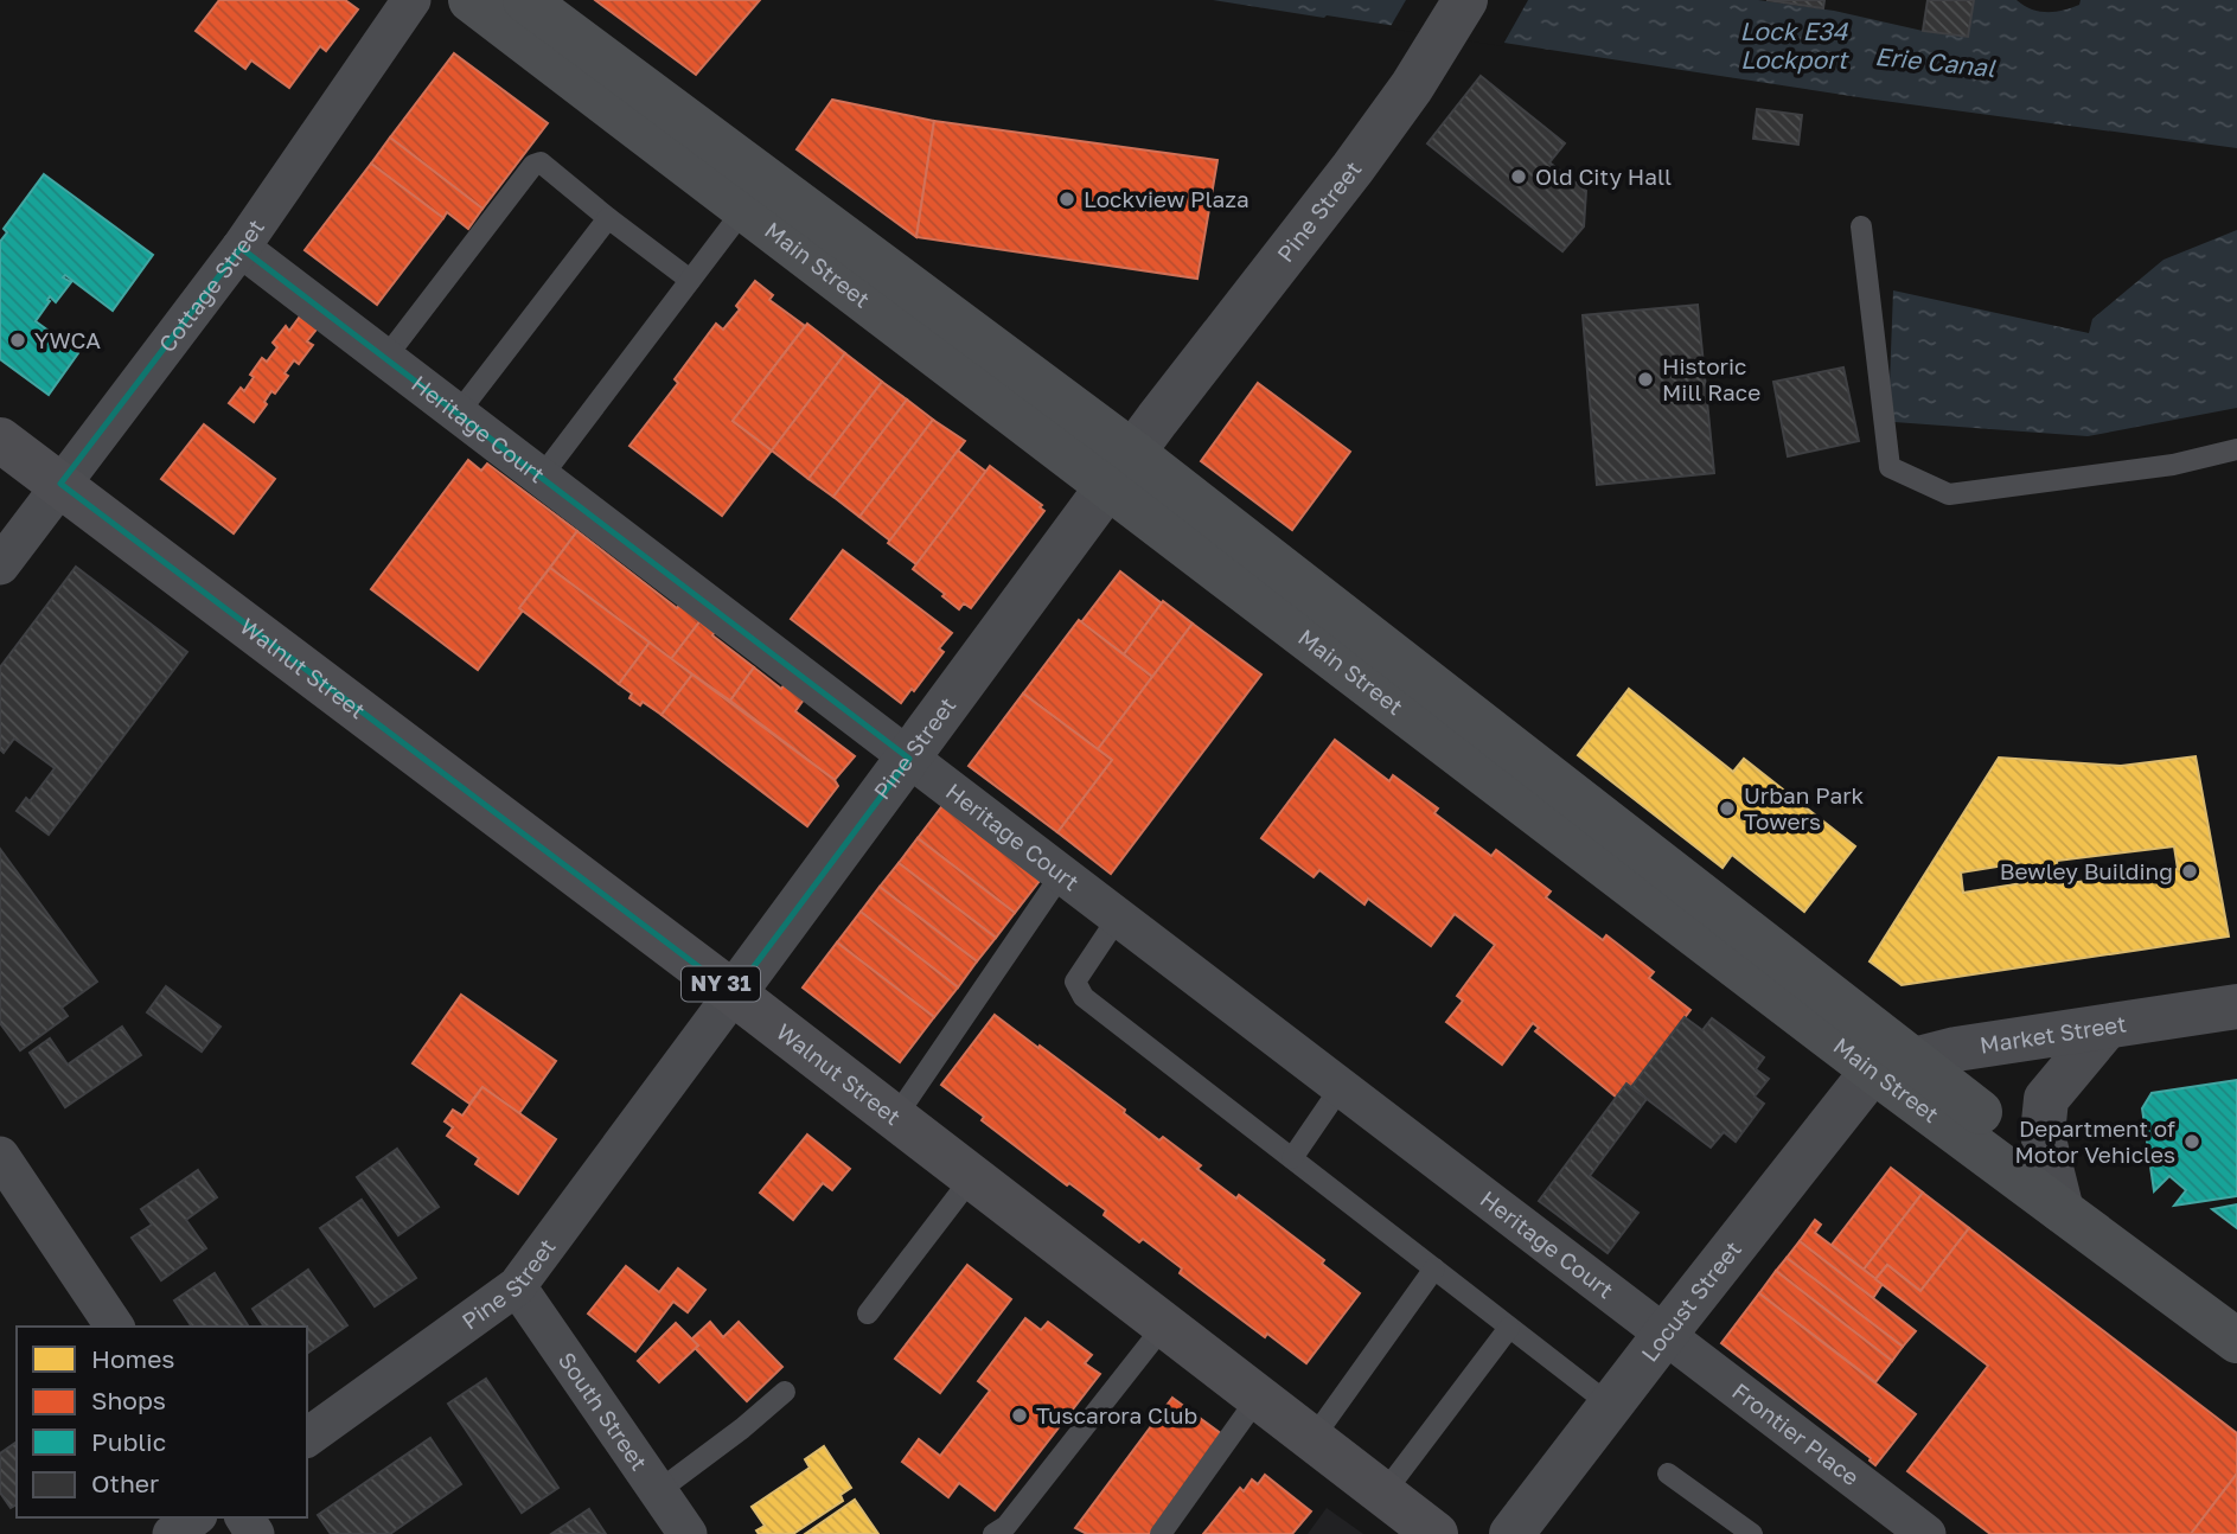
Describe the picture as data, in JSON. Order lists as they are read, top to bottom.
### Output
{
  "streets": {
    "highway": ["Walnut Street", "NY 31"],
    "main road": ["Main Street"],
    "street": [
      "Pine Street",
      "Cottage Street",
      "Heritage Court",
      "Market Street",
      "Locust Street",
      "South Street",
      "Frontier Place"
    ]
  },
  "crossings": [
    ["Pine Street", "Main Street"],
    ["Pine Street", "Heritage Court"],
    ["Pine Street", "Walnut Street"],
    ["Pine Street", "South Street"],
    ["Main Street", "Market Street"],
    ["Main Street", "Locust Street"],
    ["Cottage Street", "Heritage Court"],
    ["Cottage Street", "Walnut Street"],
    ["Heritage Court", "Locust Street"],
    ["Heritage Court", "Frontier Place"],
    ["Market Street", "Locust Street"],
    ["Locust Street", "Frontier Place"]
  ],
  "water": ["Lock E34 Lockport", "Erie Canal"],
  "places": [
    "Old City Hall",
    "Lockview Plaza",
    "YWCA",
    "Historic Mill Race",
    "Urban Park Towers",
    "Bewley Building",
    "Department of Motor Vehicles",
    "Tuscarora Club"
  ],
  "legend": [
    "Homes",
    "Shops",
    "Public",
    "Other"
  ]
}
